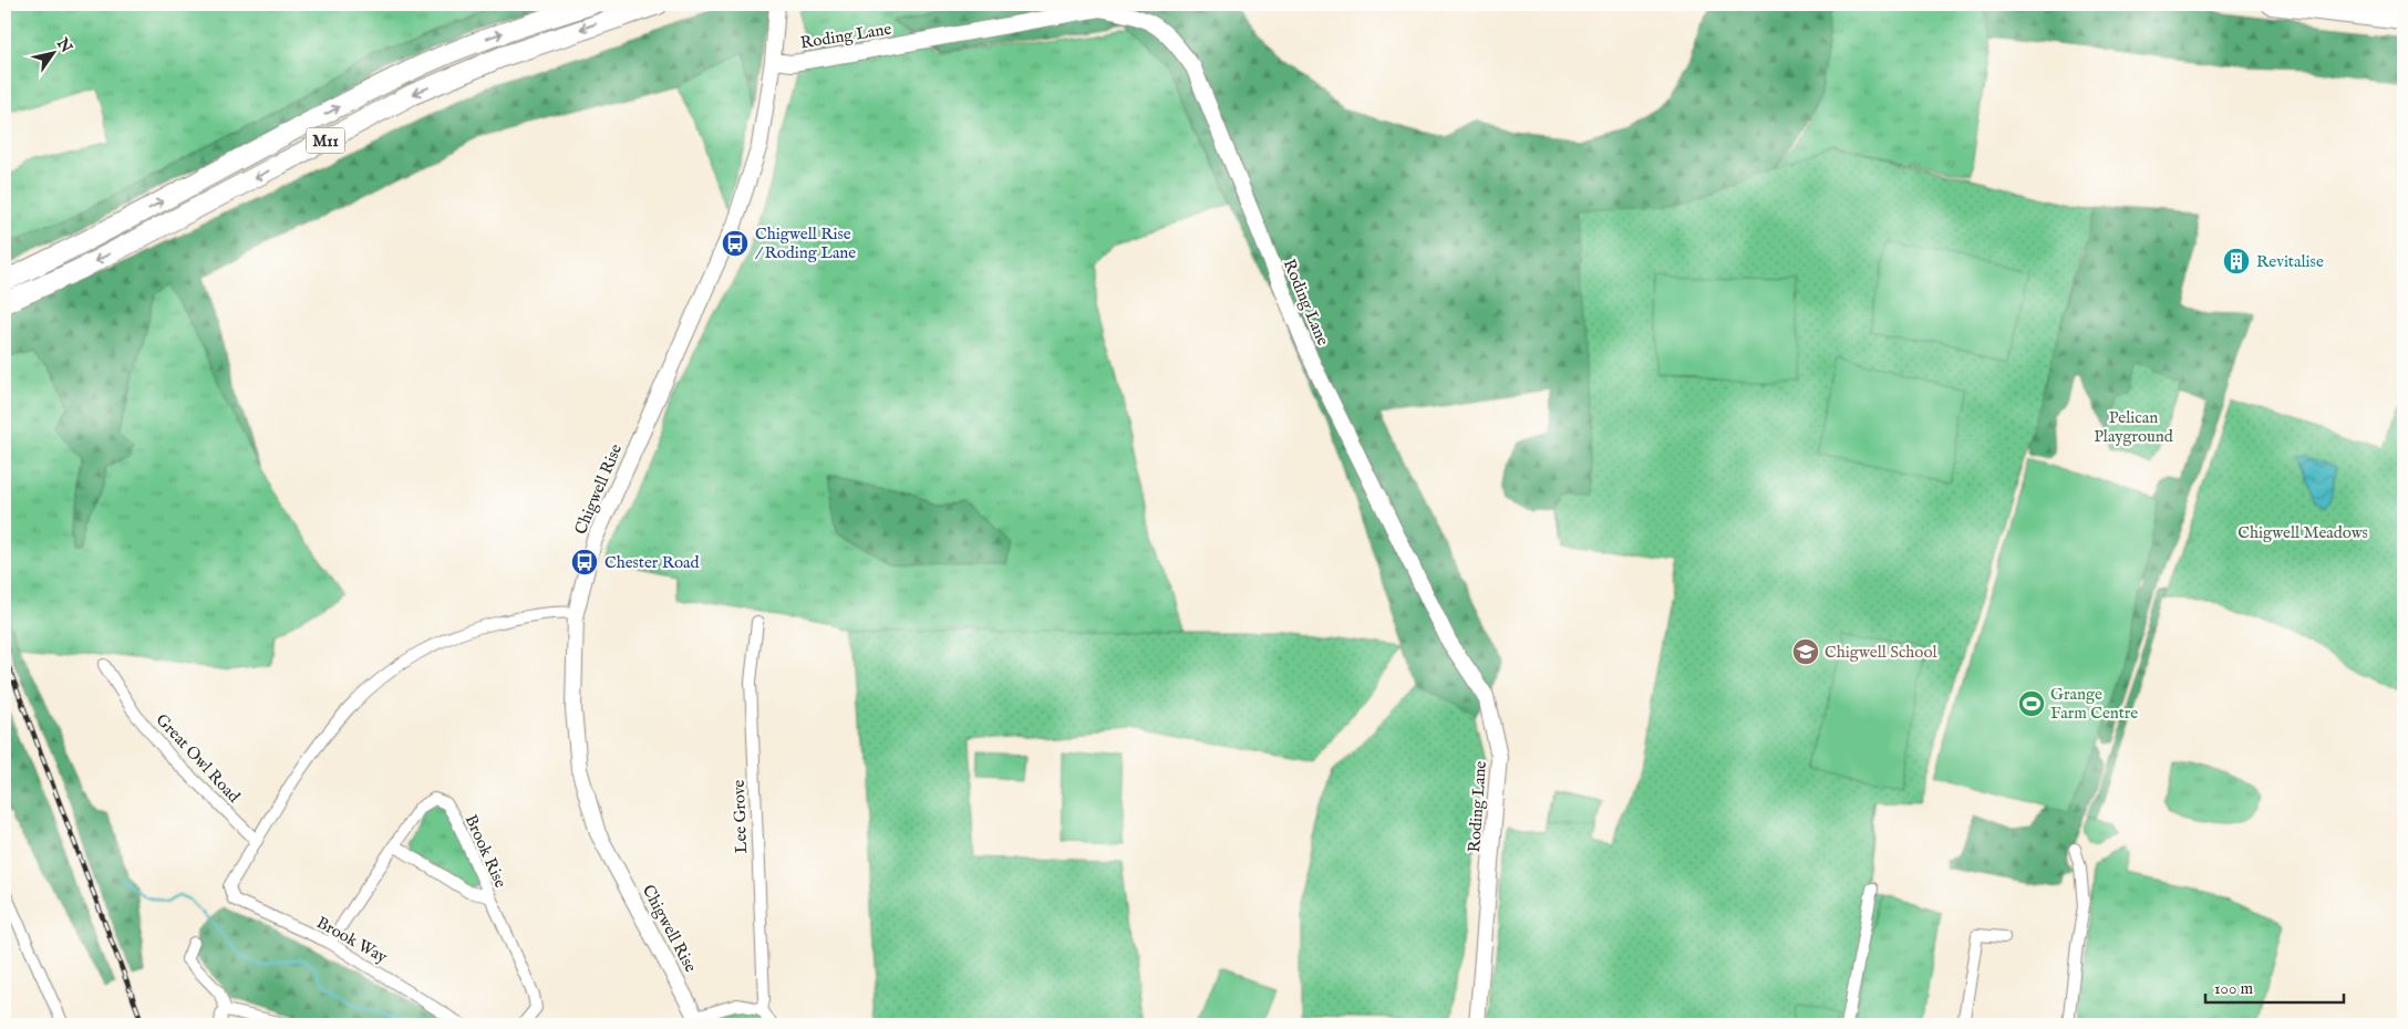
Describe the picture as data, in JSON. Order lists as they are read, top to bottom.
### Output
{
  "streets": {
    "highway": ["M11"],
    "street": [
      "Roding Lane",
      "Chigwell Rise",
      "Great Owl Road",
      "Lee Grove",
      "Brook Rise",
      "Brook Way"
    ]
  },
  "crossings": [
    ["Roding Lane", "Chigwell Rise"],
    ["Great Owl Road", "Brook Way"],
    ["Brook Rise", "Brook Way"]
  ],
  "parks": ["Pelican Playground", "Chigwell Meadows"],
  "places": {
    "bus stop": ["Chigwell Rise / Roding Lane", "Chester Road"],
    "building": ["Revitalise"],
    "school or university": ["Chigwell School"],
    "sports": ["Grange Farm Centre"]
  },
  "scale_bar": "100 m",
  "north": "top right"
}
